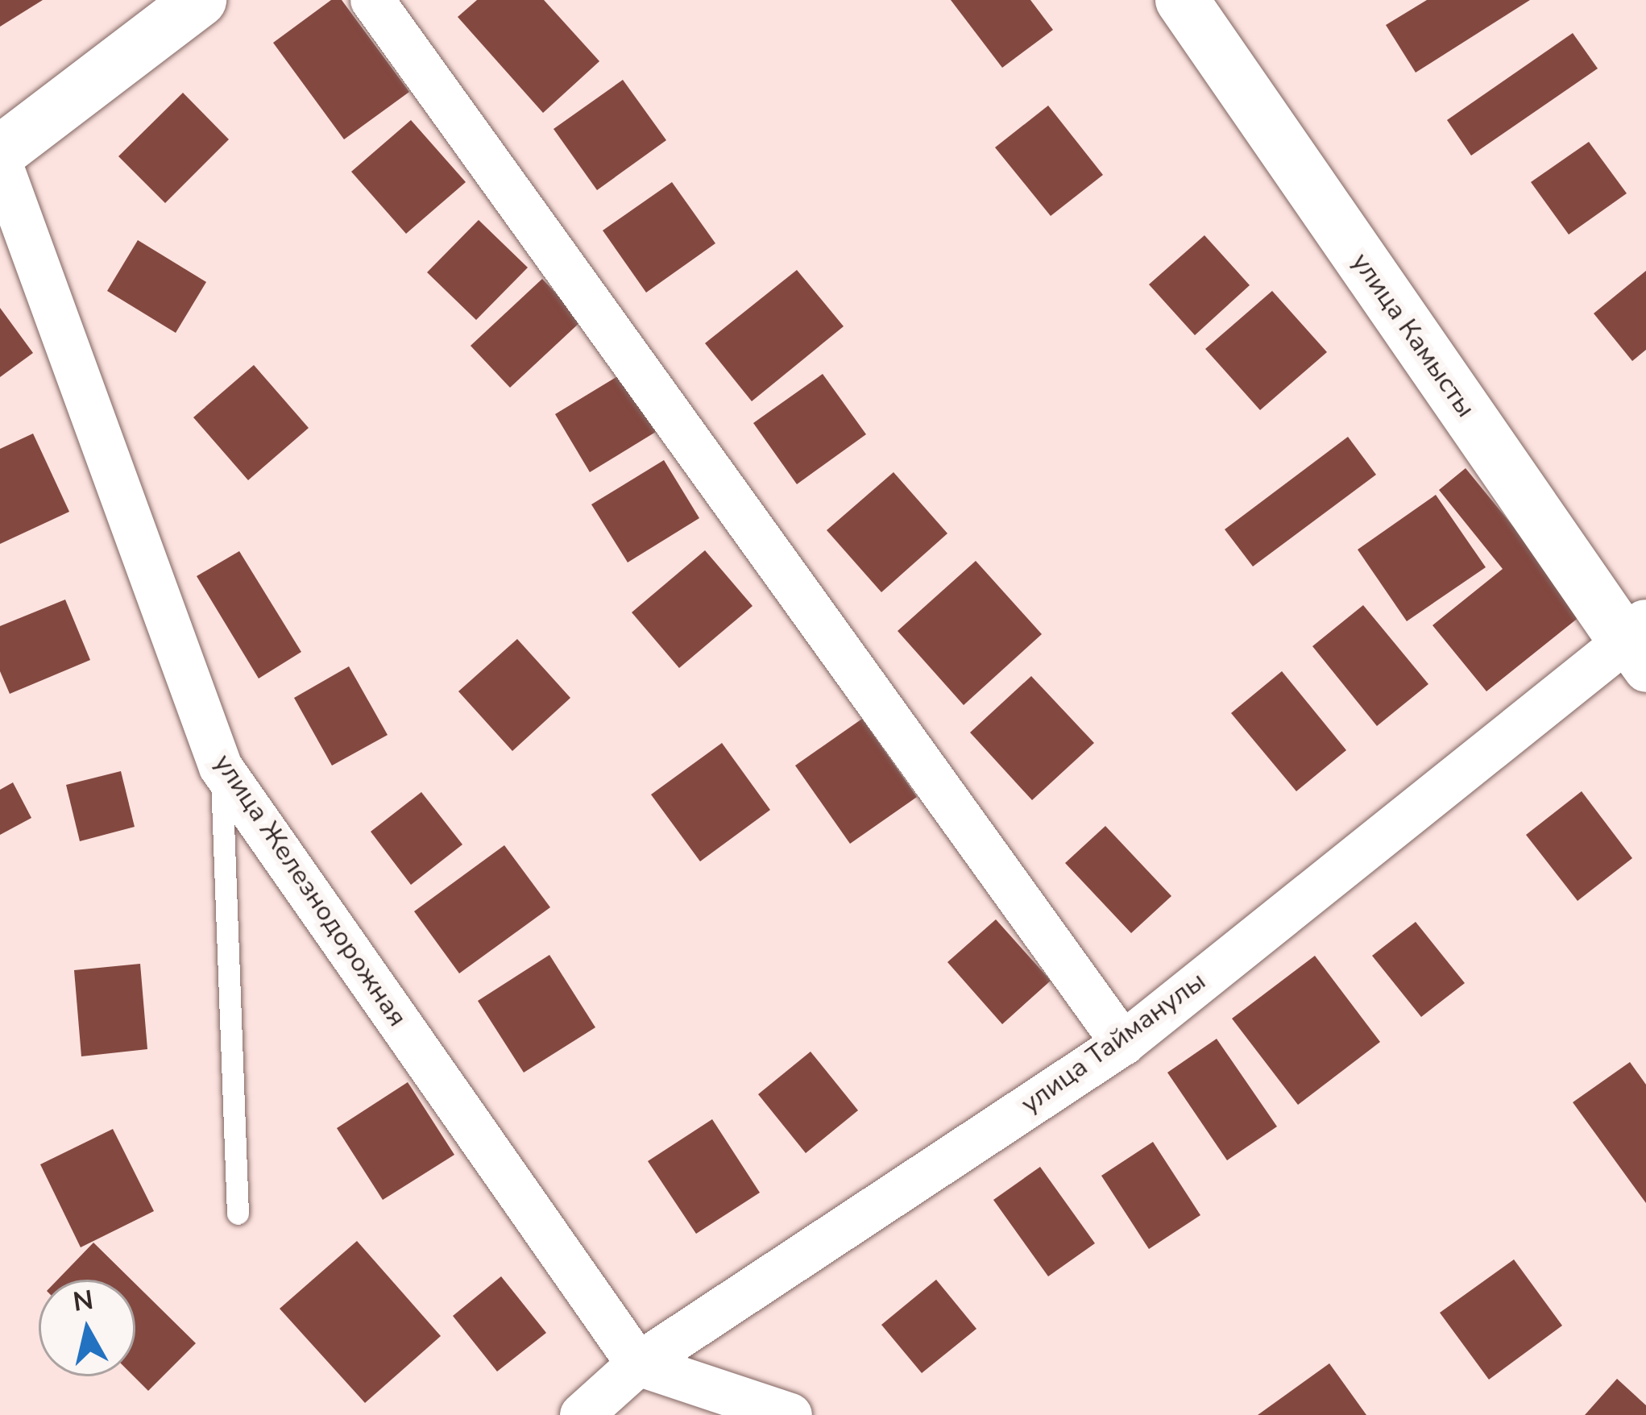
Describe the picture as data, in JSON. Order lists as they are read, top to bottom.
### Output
{
  "streets": {
    "street": ["улица Камысты", "улица Железнодорожная", "улица Тайманулы"]
  },
  "crossings": [
    ["улица Камысты", "улица Тайманулы"],
    ["улица Железнодорожная", "улица Тайманулы"]
  ],
  "north": "top"
}
